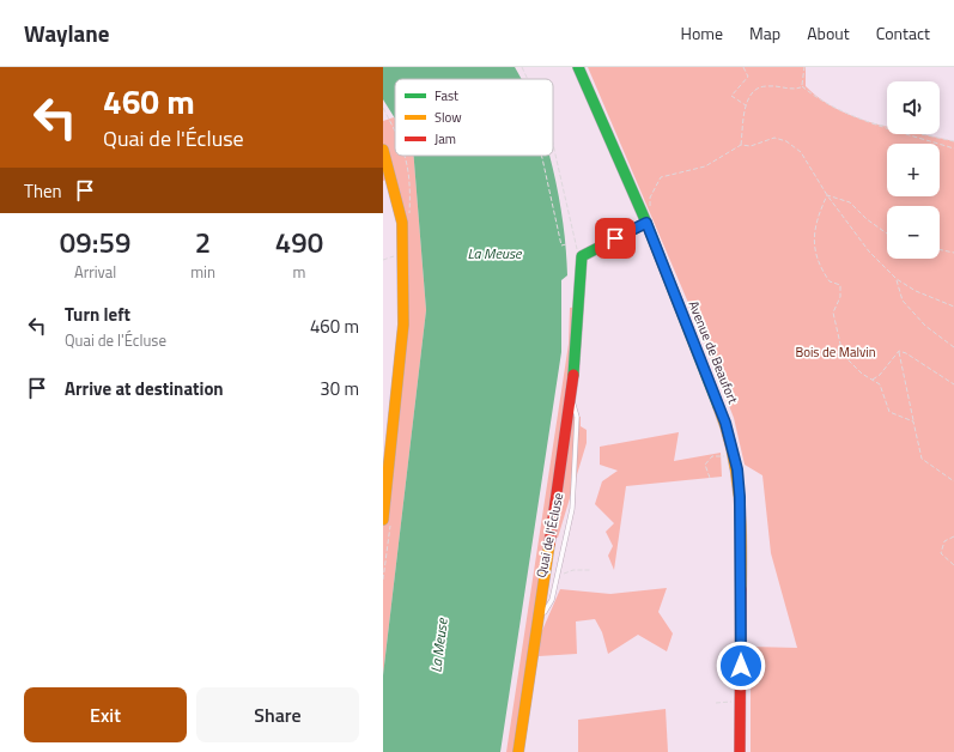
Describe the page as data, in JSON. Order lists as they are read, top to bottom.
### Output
{
  "streets": {
    "street": ["Avenue de Beaufort", "Quai de l'Écluse"]
  },
  "water": ["La Meuse"],
  "parks": ["Bois de Malvin"],
  "legend": ["Fast", "Slow", "Jam"],
  "page": {
    "header": "Waylane",
    "nav": [
      "Home",
      "Map",
      "About",
      "Contact"
    ],
    "turn": ["460 m", "Quai de l'Écluse"],
    "map_buttons": ["+", "−"],
    "then": "Then",
    "eta": [
      "09:59",
      "Arrival",
      "2",
      "min",
      "490",
      "m"
    ],
    "list": [
      {
        "name": "Turn left",
        "note": "Quai de l'Écluse",
        "value": "460 m"
      },
      {
        "name": "Arrive at destination",
        "value": "30 m"
      }
    ],
    "buttons": ["Exit", "Share"]
  }
}
